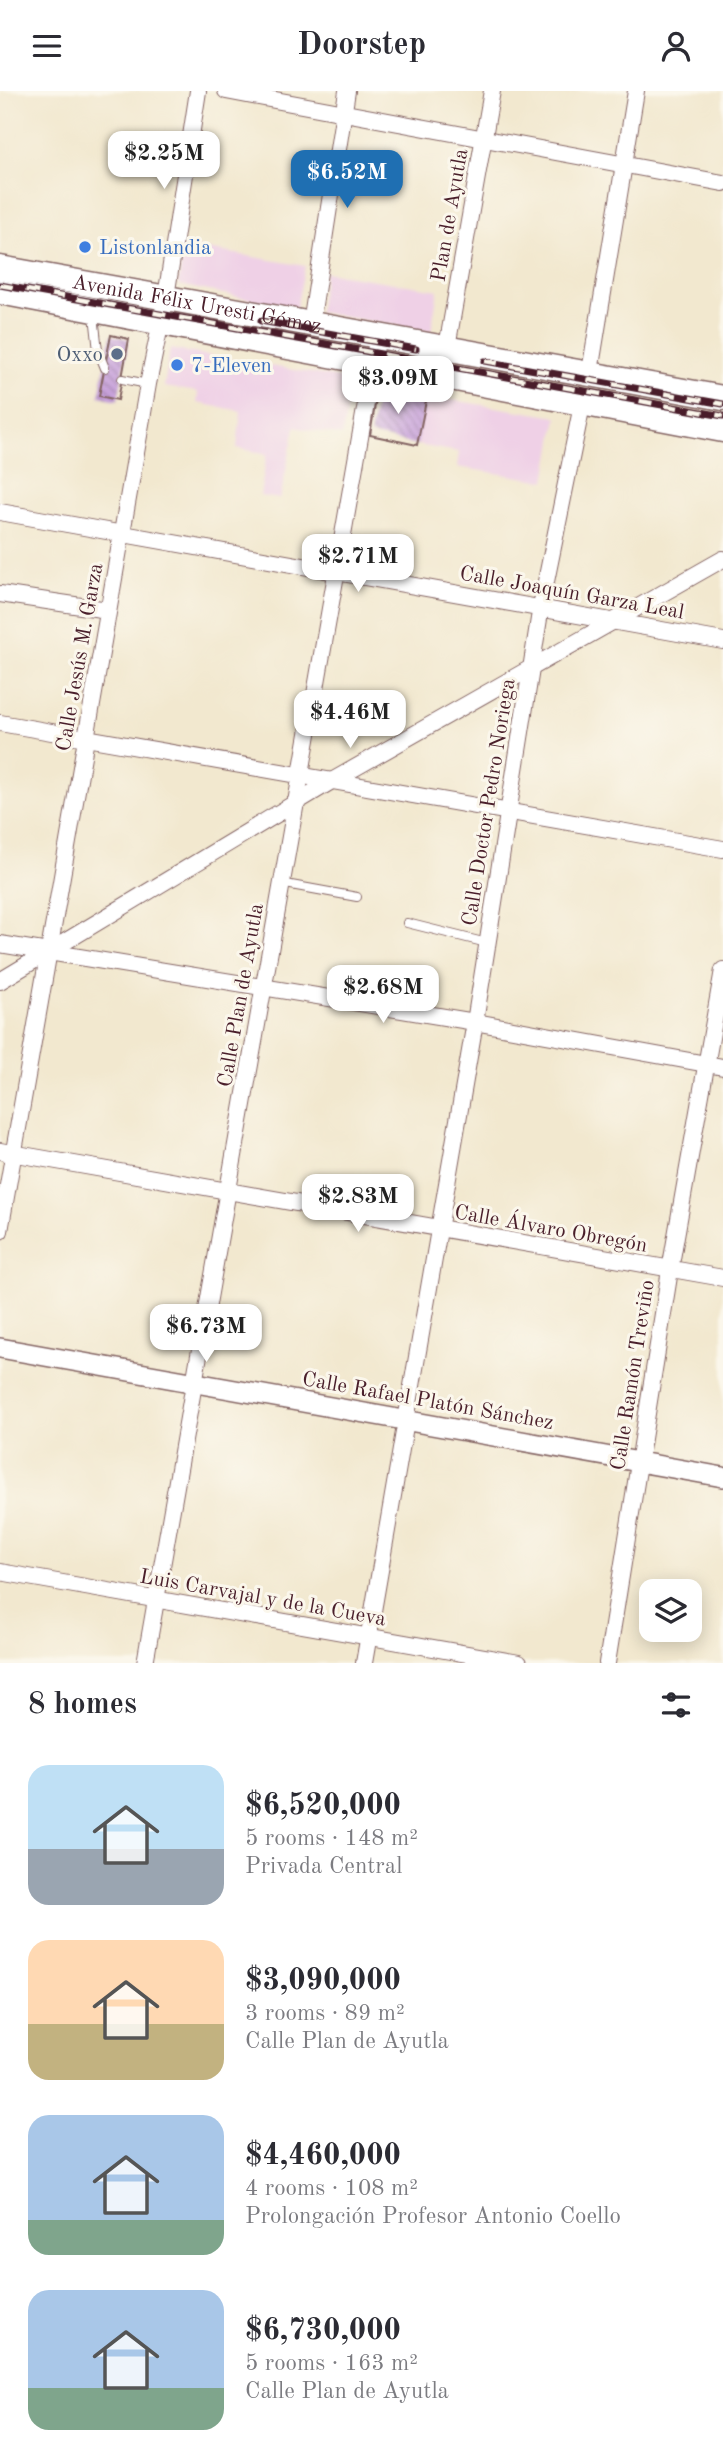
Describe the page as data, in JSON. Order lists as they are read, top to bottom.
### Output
{
  "streets": {
    "main road": ["Avenida Félix Uresti Gómez"],
    "street": [
      "Plan de Ayutla",
      "Calle Joaquín Garza Leal",
      "Calle Jesús M. Garza",
      "Calle Doctor Pedro Noriega",
      "Calle Plan de Ayutla",
      "Calle Álvaro Obregón",
      "Calle Ramón Treviño",
      "Calle Rafael Platón Sánchez",
      "Luis Carvajal y de la Cueva"
    ]
  },
  "crossings": [
    ["Plan de Ayutla", "Avenida Félix Uresti Gómez"],
    ["Avenida Félix Uresti Gómez", "Calle Jesús M. Garza"],
    ["Avenida Félix Uresti Gómez", "Calle Doctor Pedro Noriega"],
    ["Avenida Félix Uresti Gómez", "Calle Plan de Ayutla"],
    ["Calle Joaquín Garza Leal", "Calle Jesús M. Garza"],
    ["Calle Joaquín Garza Leal", "Calle Doctor Pedro Noriega"],
    ["Calle Joaquín Garza Leal", "Calle Plan de Ayutla"],
    ["Calle Jesús M. Garza", "Calle Álvaro Obregón"],
    ["Calle Doctor Pedro Noriega", "Calle Álvaro Obregón"],
    ["Calle Doctor Pedro Noriega", "Calle Rafael Platón Sánchez"],
    ["Calle Doctor Pedro Noriega", "Luis Carvajal y de la Cueva"],
    ["Calle Plan de Ayutla", "Calle Álvaro Obregón"],
    ["Calle Plan de Ayutla", "Calle Rafael Platón Sánchez"],
    ["Calle Plan de Ayutla", "Luis Carvajal y de la Cueva"],
    ["Calle Álvaro Obregón", "Calle Ramón Treviño"],
    ["Calle Ramón Treviño", "Calle Rafael Platón Sánchez"]
  ],
  "places": ["Listonlandia", "Oxxo", "7-Eleven"],
  "page": {
    "header": "Doorstep",
    "price": [
      "$2.25M",
      "$6.52M",
      "$3.09M",
      "$2.71M",
      "$4.46M",
      "$2.68M",
      "$2.83M",
      "$6.73M"
    ],
    "heading": "8 homes",
    "list": [
      {
        "name": "$6,520,000",
        "note": "5 rooms · 148 m² · Privada Central"
      },
      {
        "name": "$3,090,000",
        "note": "3 rooms · 89 m² · Calle Plan de Ayutla"
      },
      {
        "name": "$4,460,000",
        "note": "4 rooms · 108 m² · Prolongación Profesor Antonio Coello"
      },
      {
        "name": "$6,730,000",
        "note": "5 rooms · 163 m² · Calle Plan de Ayutla"
      }
    ]
  }
}
